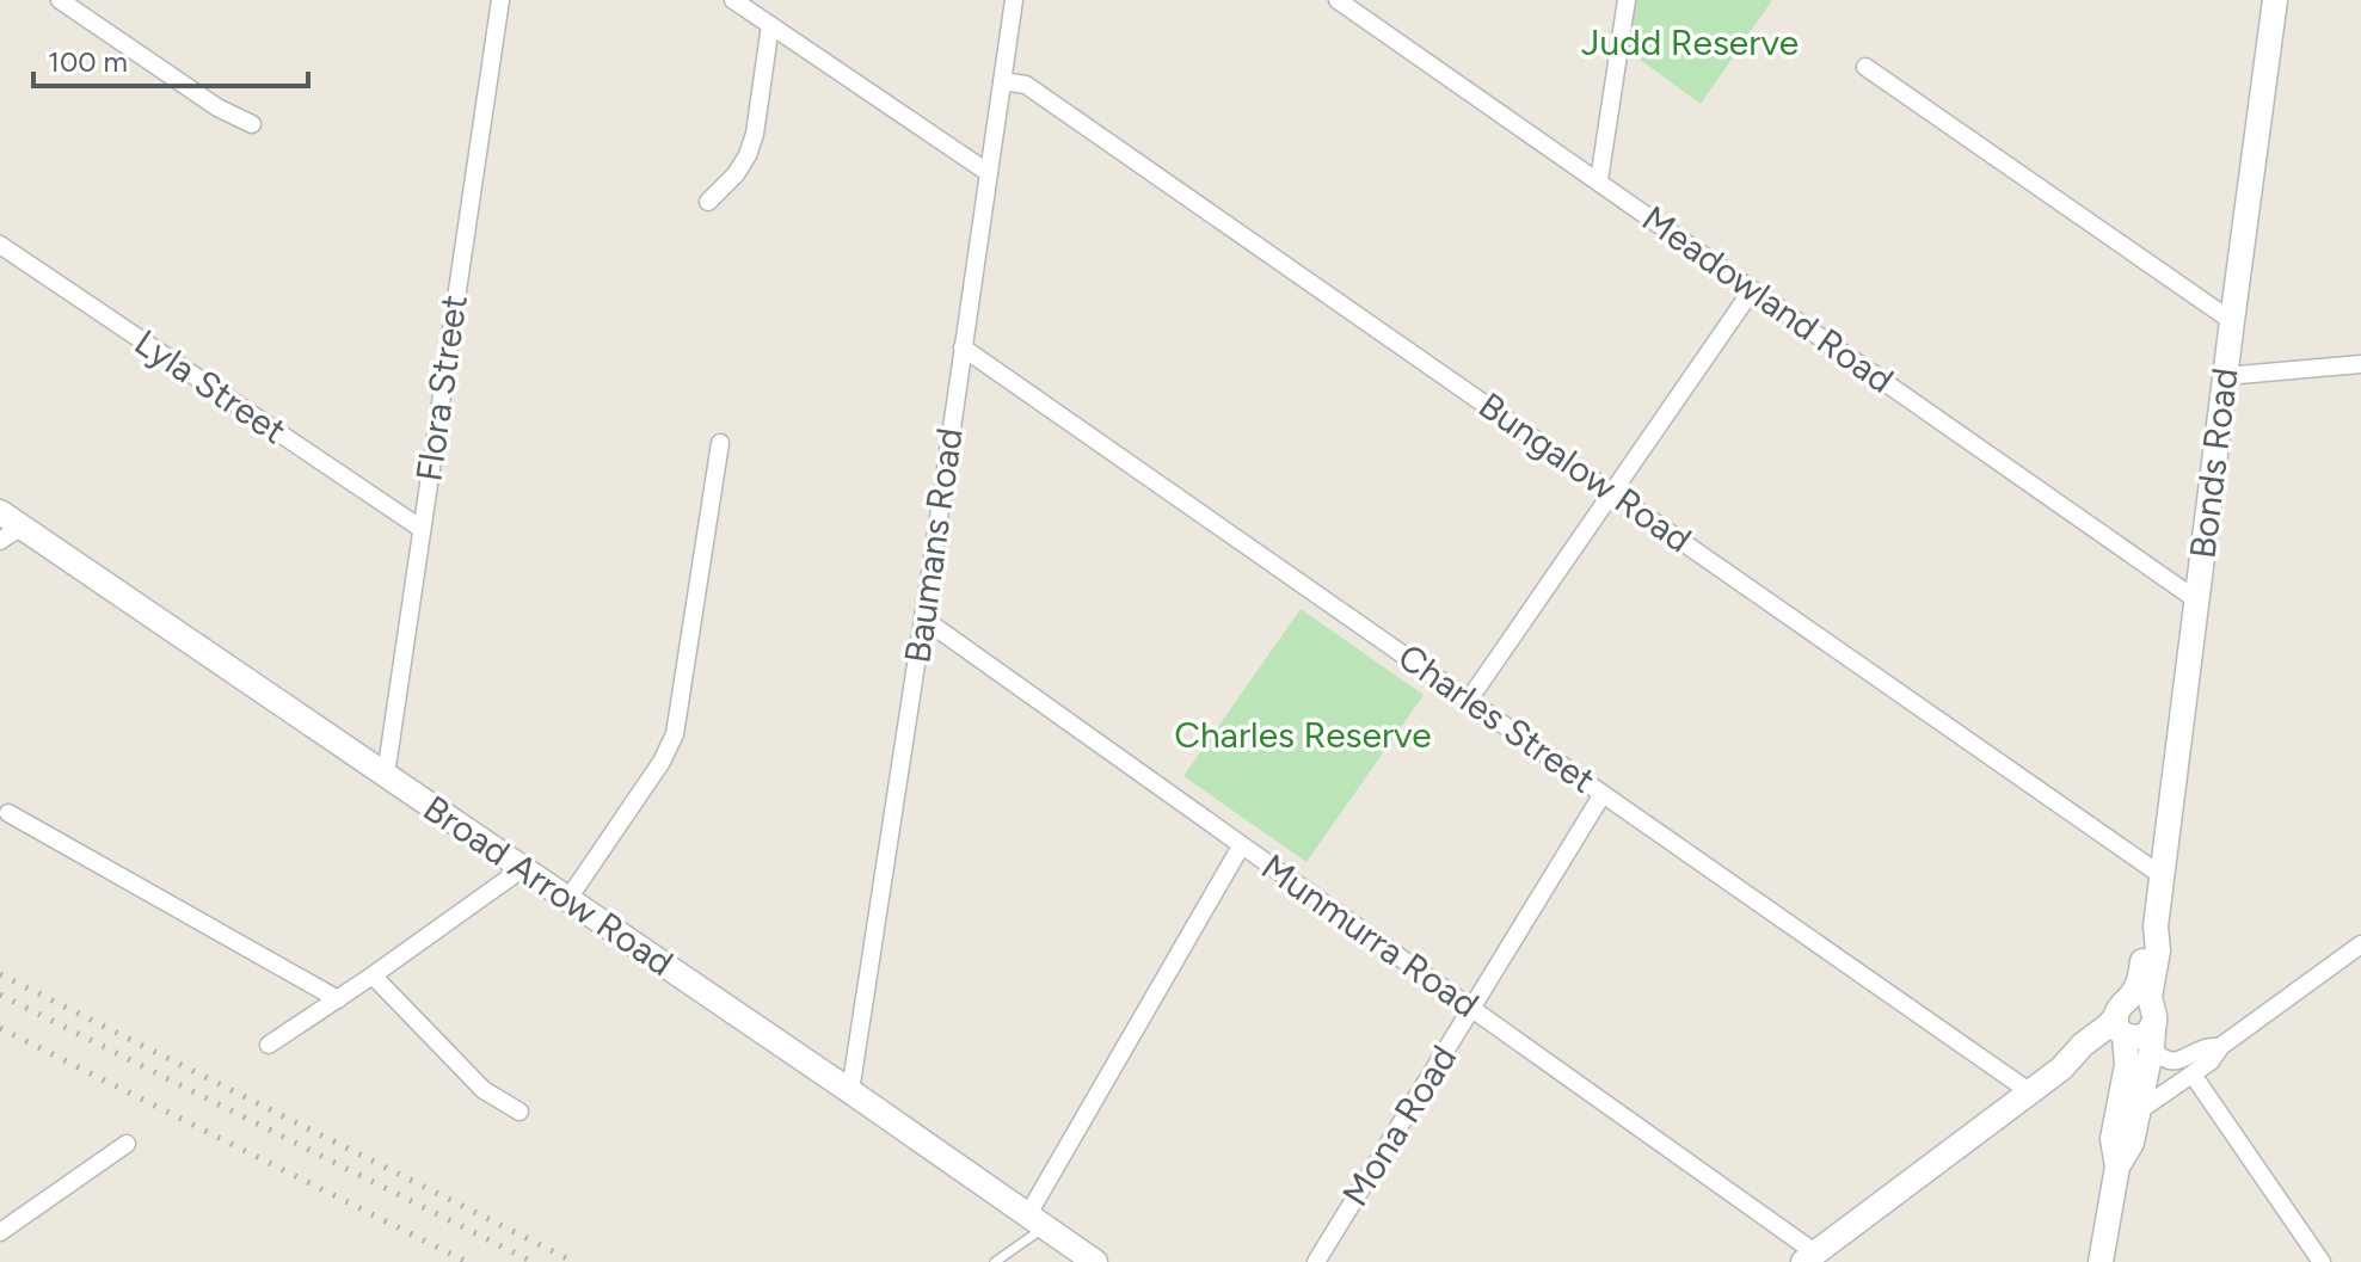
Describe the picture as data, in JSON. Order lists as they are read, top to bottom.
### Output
{
  "streets": {
    "street": [
      "Meadowland Road",
      "Lyla Street",
      "Flora Street",
      "Bonds Road",
      "Bungalow Road",
      "Baumans Road",
      "Charles Street",
      "Broad Arrow Road",
      "Munmurra Road",
      "Mona Road"
    ]
  },
  "crossings": [
    ["Meadowland Road", "Bonds Road"],
    ["Lyla Street", "Flora Street"],
    ["Flora Street", "Broad Arrow Road"],
    ["Bonds Road", "Bungalow Road"],
    ["Bonds Road", "Charles Street"],
    ["Bonds Road", "Munmurra Road"],
    ["Bungalow Road", "Baumans Road"],
    ["Baumans Road", "Charles Street"],
    ["Baumans Road", "Broad Arrow Road"],
    ["Baumans Road", "Munmurra Road"],
    ["Charles Street", "Mona Road"],
    ["Munmurra Road", "Mona Road"]
  ],
  "parks": ["Judd Reserve", "Charles Reserve"],
  "scale_bar": "100 m"
}
